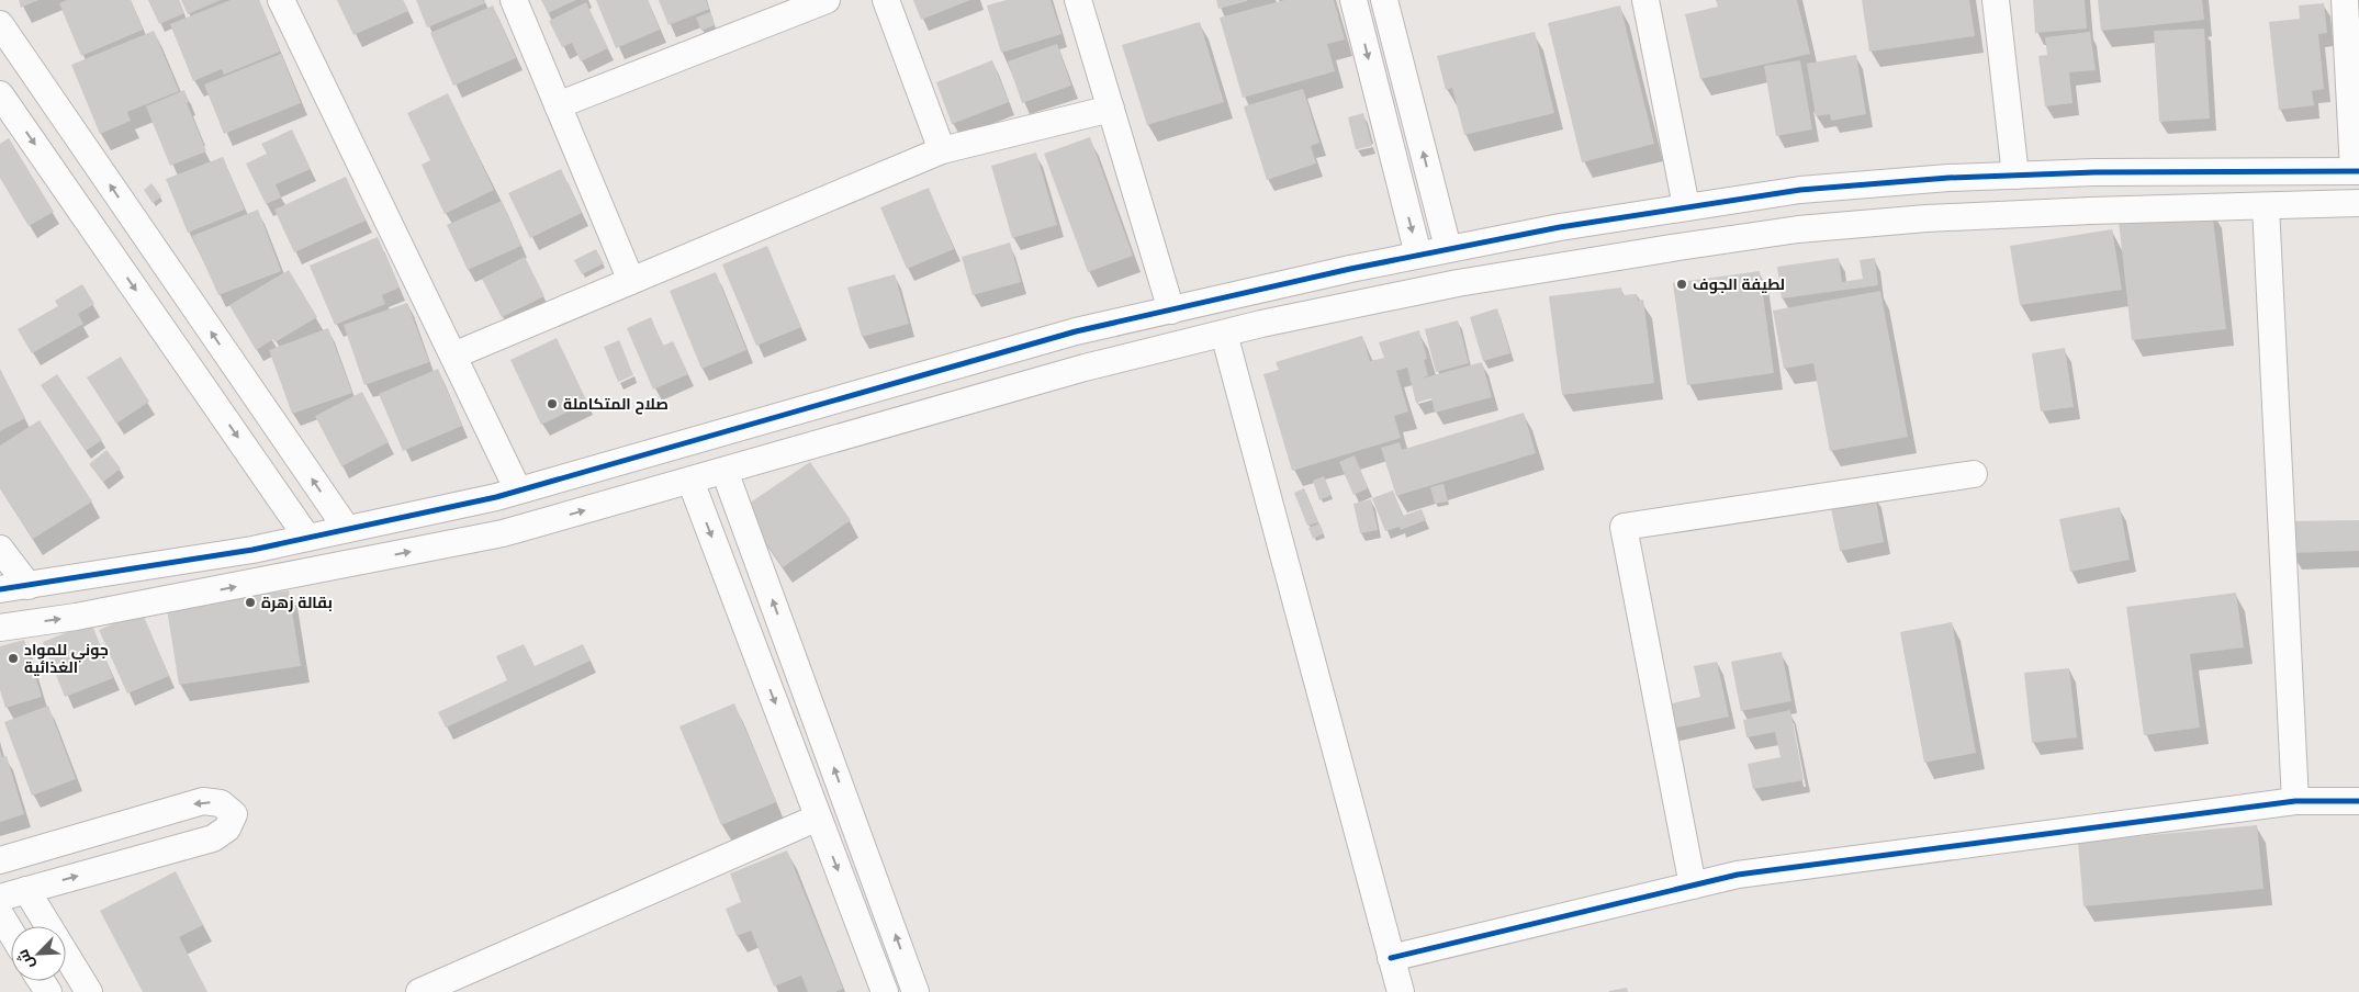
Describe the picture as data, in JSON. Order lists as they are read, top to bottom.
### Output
{
  "places": [
    "لطيفة الجوف",
    "صلاح المتكاملة",
    "بقالة زهرة",
    "جوني للمواد الغذائية"
  ],
  "north": "bottom left"
}
